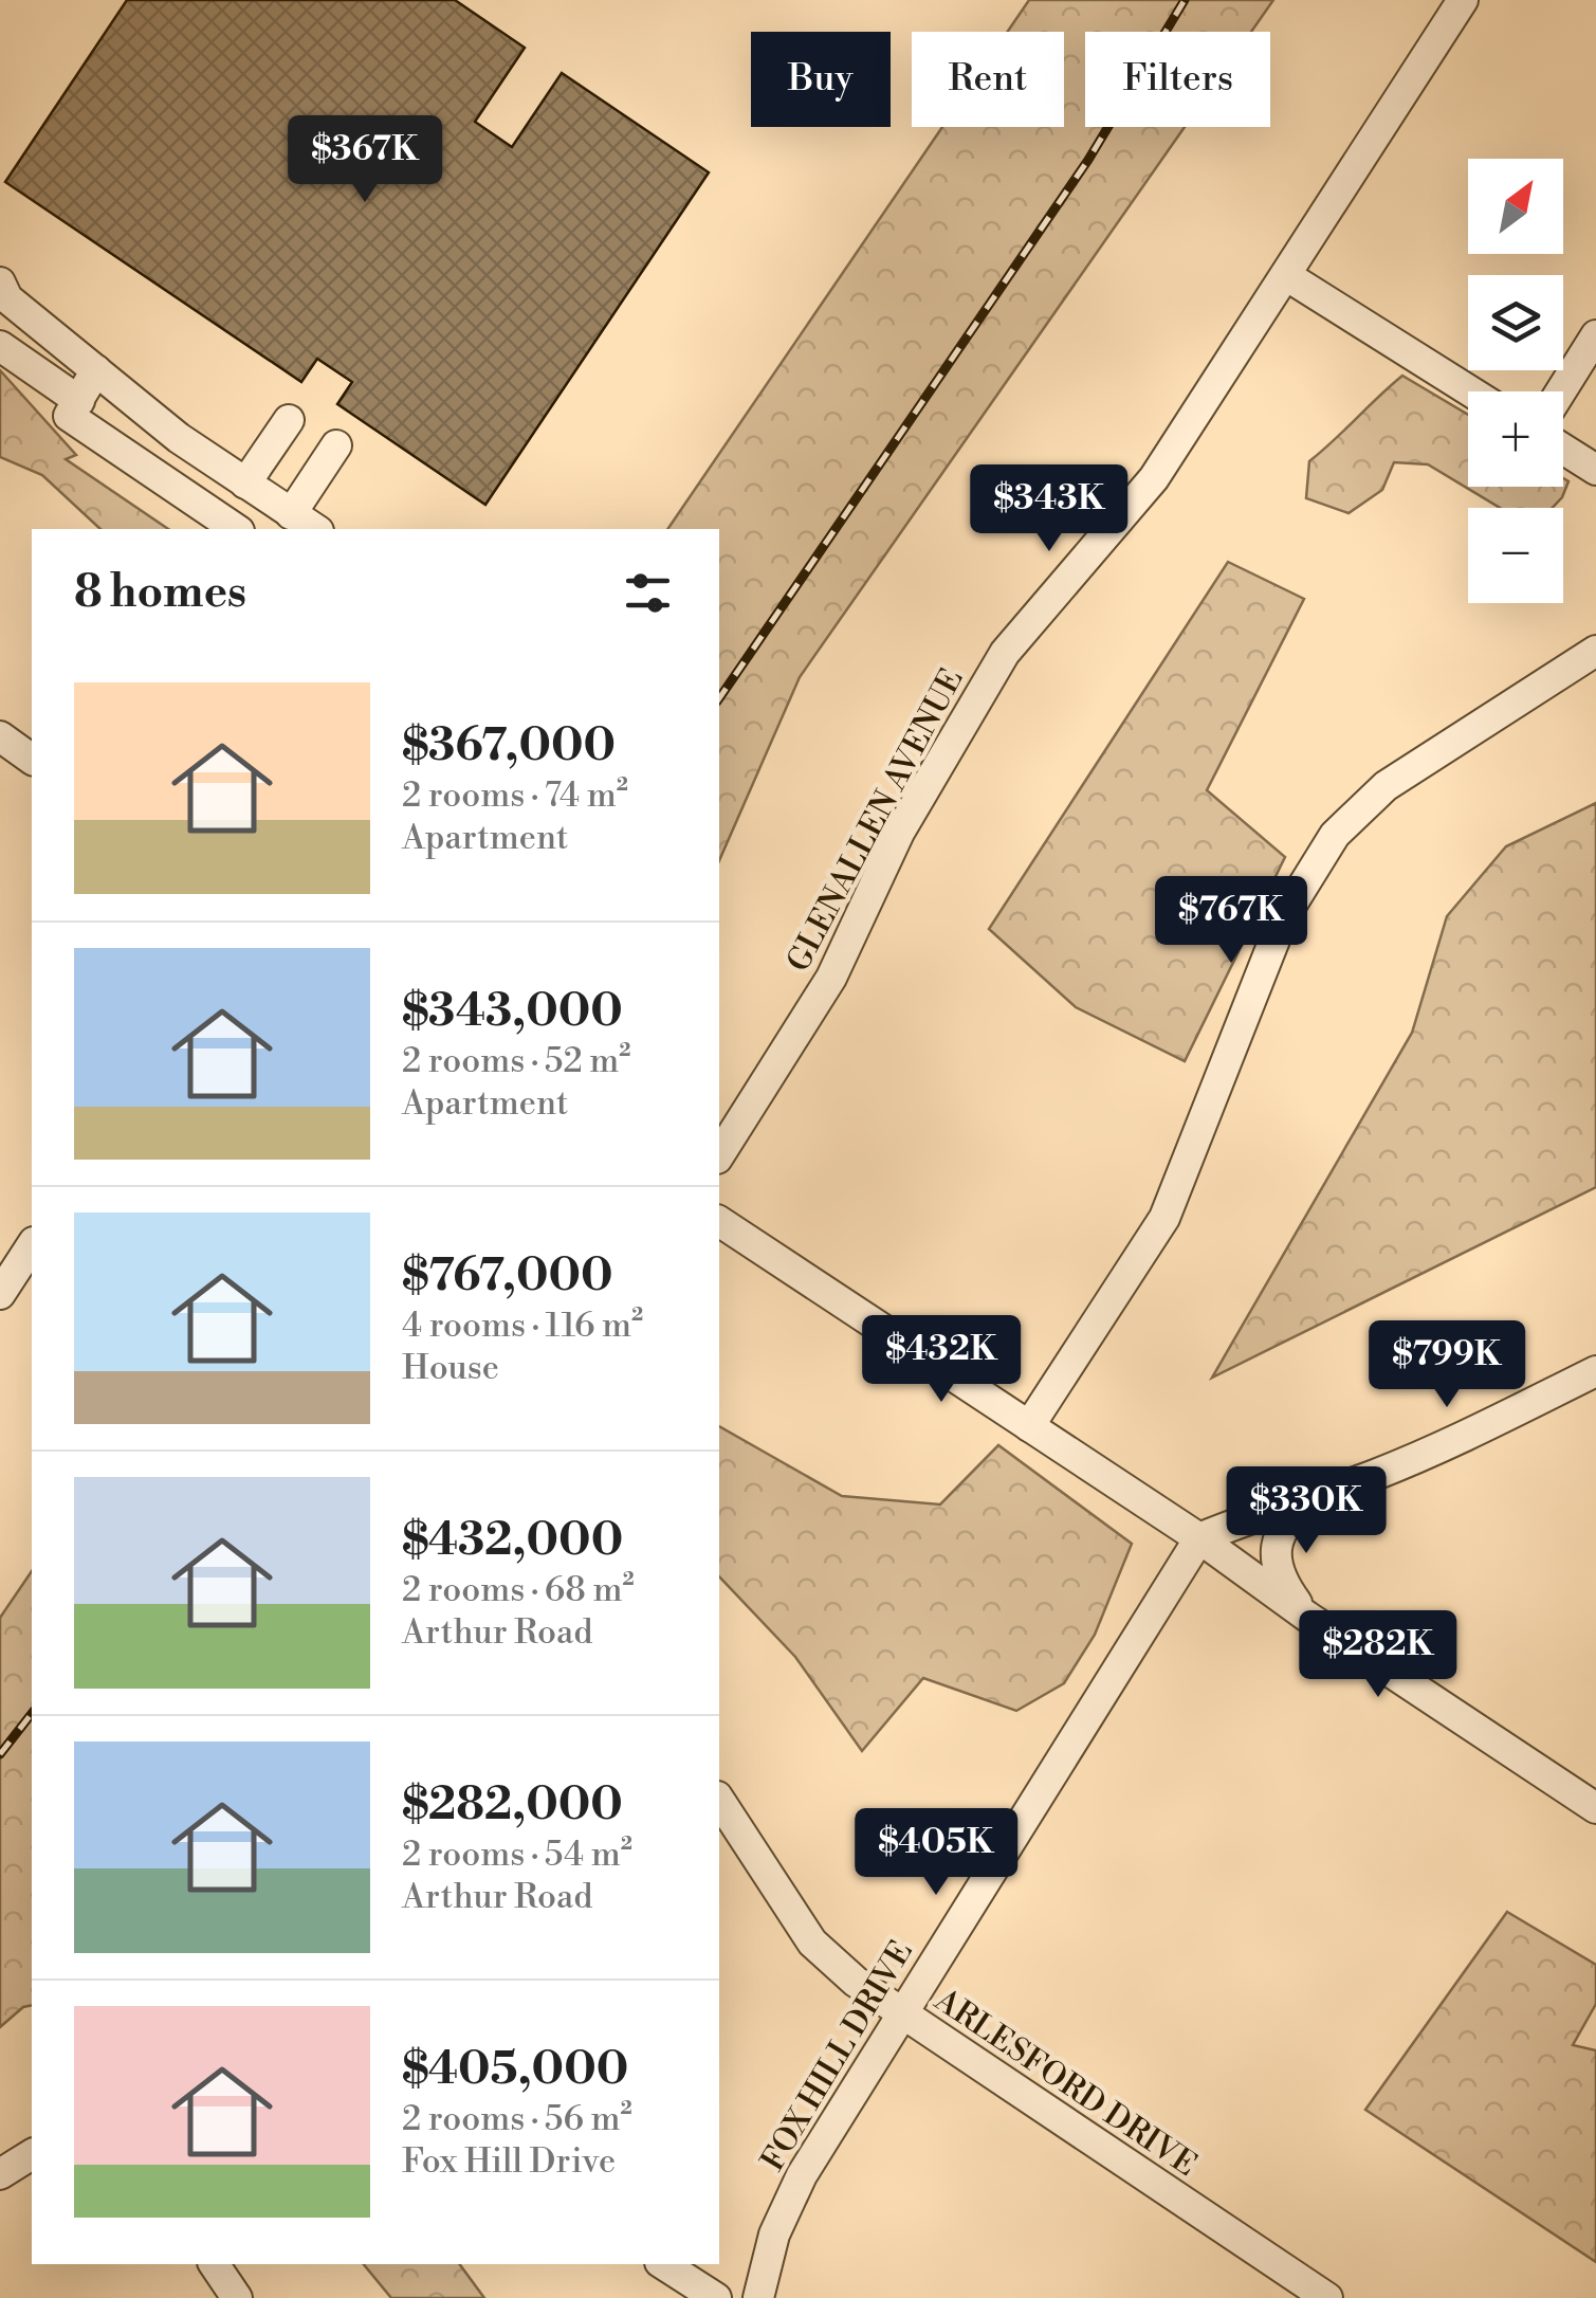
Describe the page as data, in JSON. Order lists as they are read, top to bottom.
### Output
{
  "streets": {
    "street": ["GLENALLEN AVENUE", "FOX HILL DRIVE", "ARLESFORD DRIVE"]
  },
  "crossings": [
    ["FOX HILL DRIVE", "ARLESFORD DRIVE"]
  ],
  "north": "top right",
  "page": {
    "chip": ["Buy", "Rent", "Filters"],
    "price": [
      "$367K",
      "$343K",
      "$767K",
      "$432K",
      "$799K",
      "$330K",
      "$282K",
      "$405K"
    ],
    "map_buttons": ["+", "−"],
    "heading": "8 homes",
    "list": [
      {
        "name": "$367,000",
        "note": "2 rooms · 74 m² · Apartment"
      },
      {
        "name": "$343,000",
        "note": "2 rooms · 52 m² · Apartment"
      },
      {
        "name": "$767,000",
        "note": "4 rooms · 116 m² · House"
      },
      {
        "name": "$432,000",
        "note": "2 rooms · 68 m² · Arthur Road"
      },
      {
        "name": "$282,000",
        "note": "2 rooms · 54 m² · Arthur Road"
      },
      {
        "name": "$405,000",
        "note": "2 rooms · 56 m² · Fox Hill Drive"
      }
    ]
  }
}
